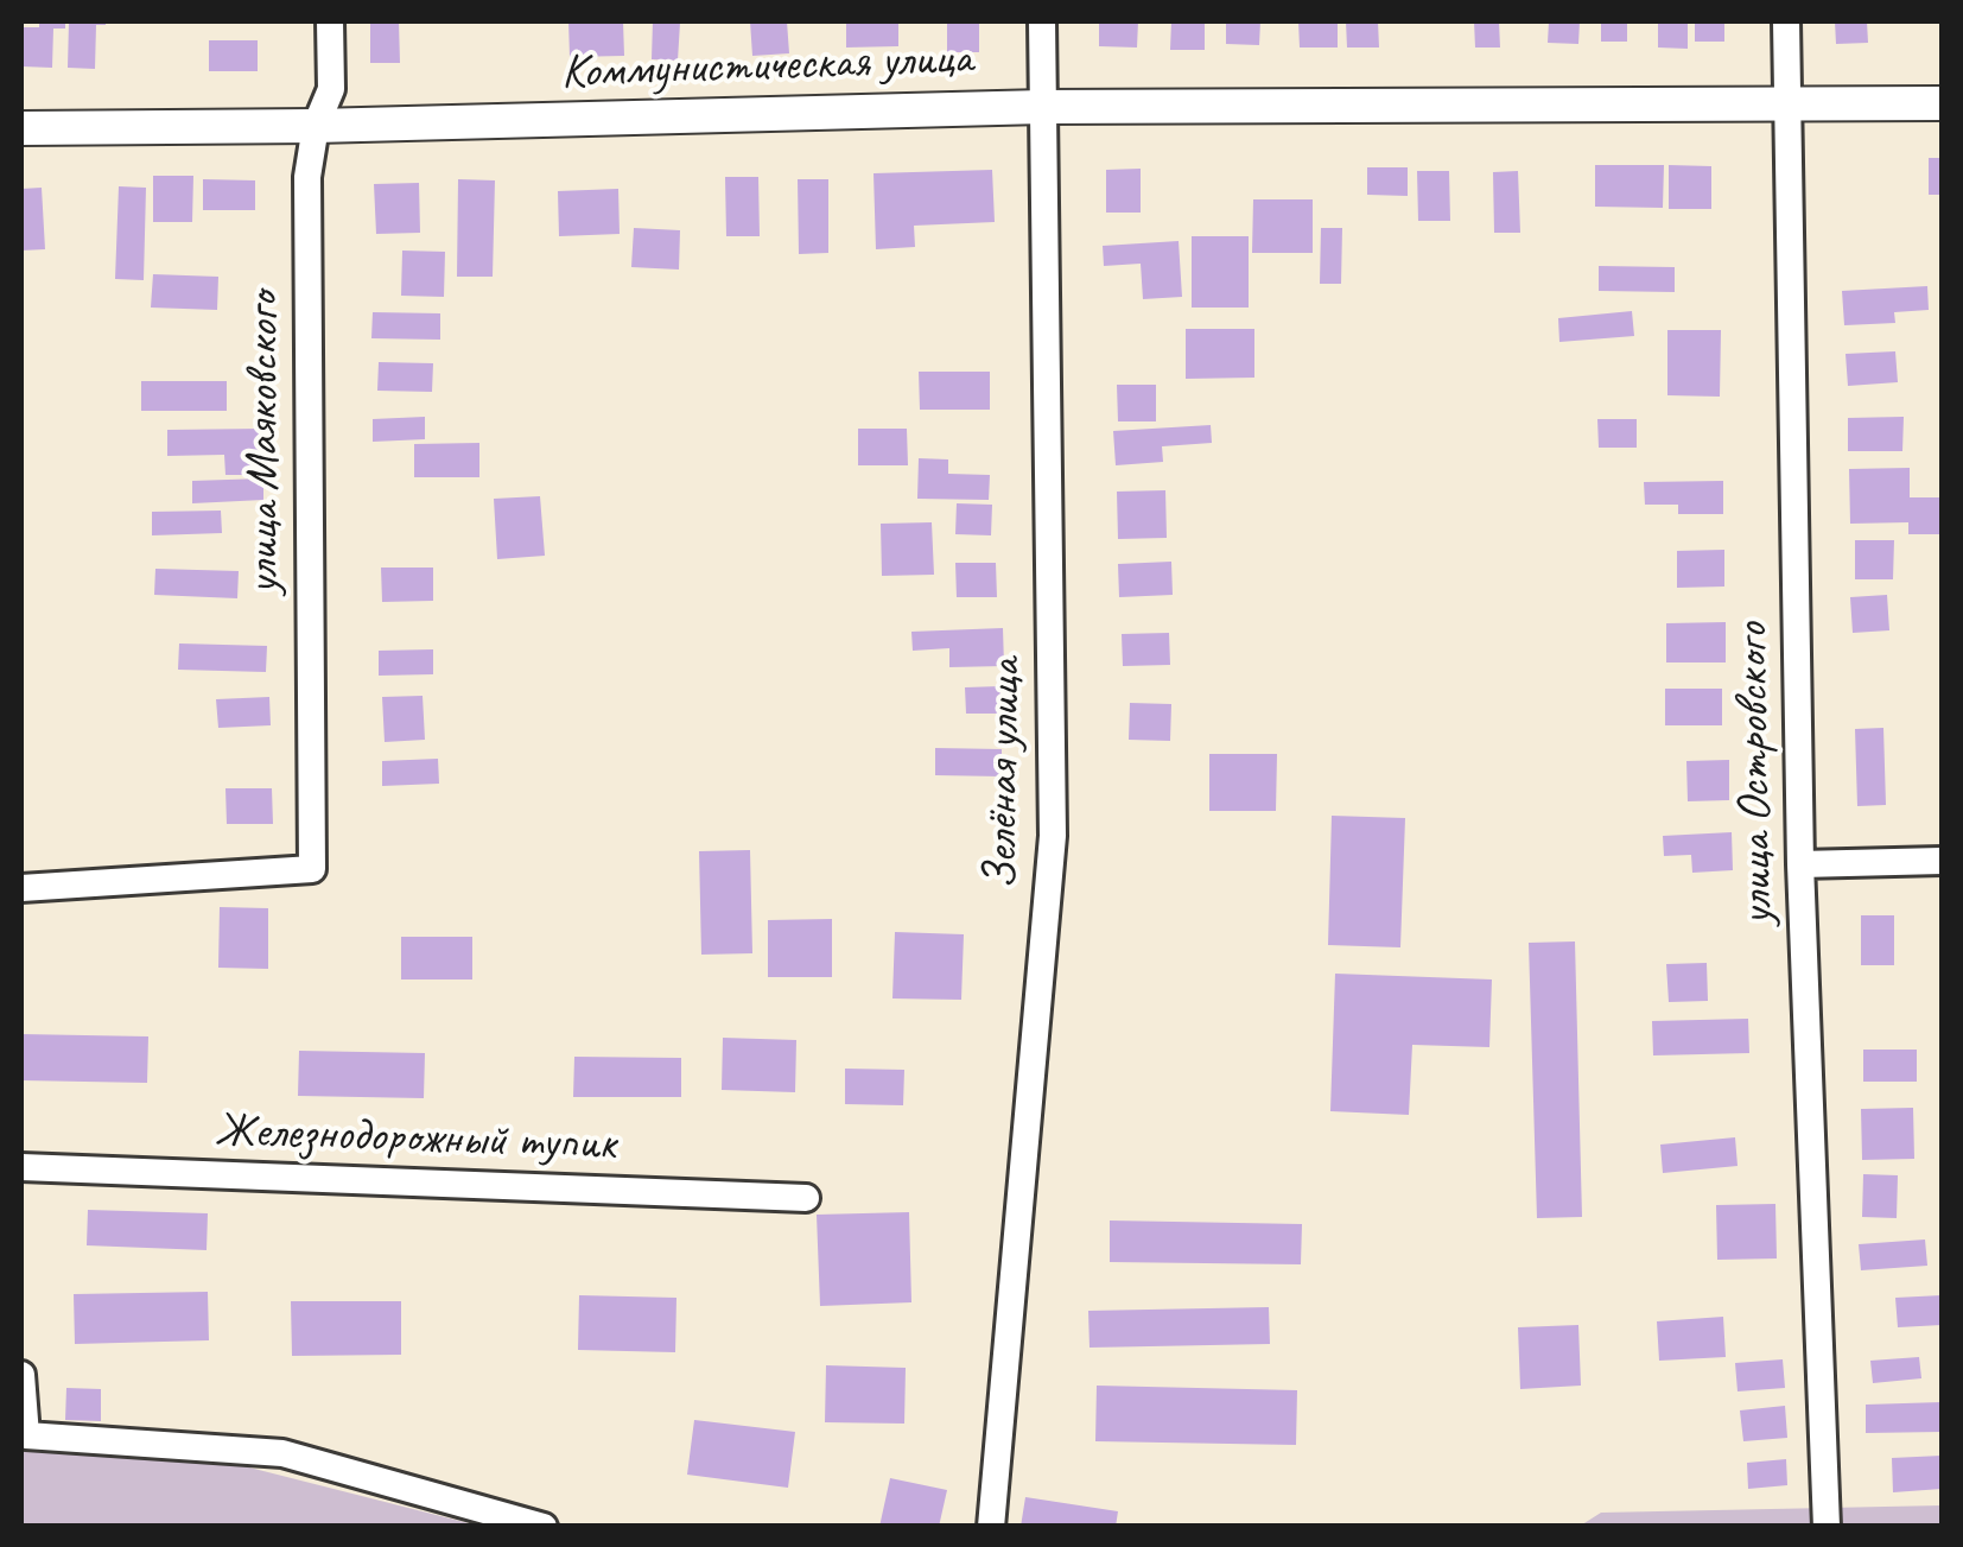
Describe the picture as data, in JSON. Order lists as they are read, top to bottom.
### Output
{
  "streets": {
    "street": [
      "Коммунистическая улица",
      "улица Маяковского",
      "Зелёная улица",
      "улица Островского",
      "Железнодорожный тупик"
    ]
  },
  "crossings": [
    ["Коммунистическая улица", "улица Маяковского"],
    ["Коммунистическая улица", "Зелёная улица"],
    ["Коммунистическая улица", "улица Островского"]
  ]
}
